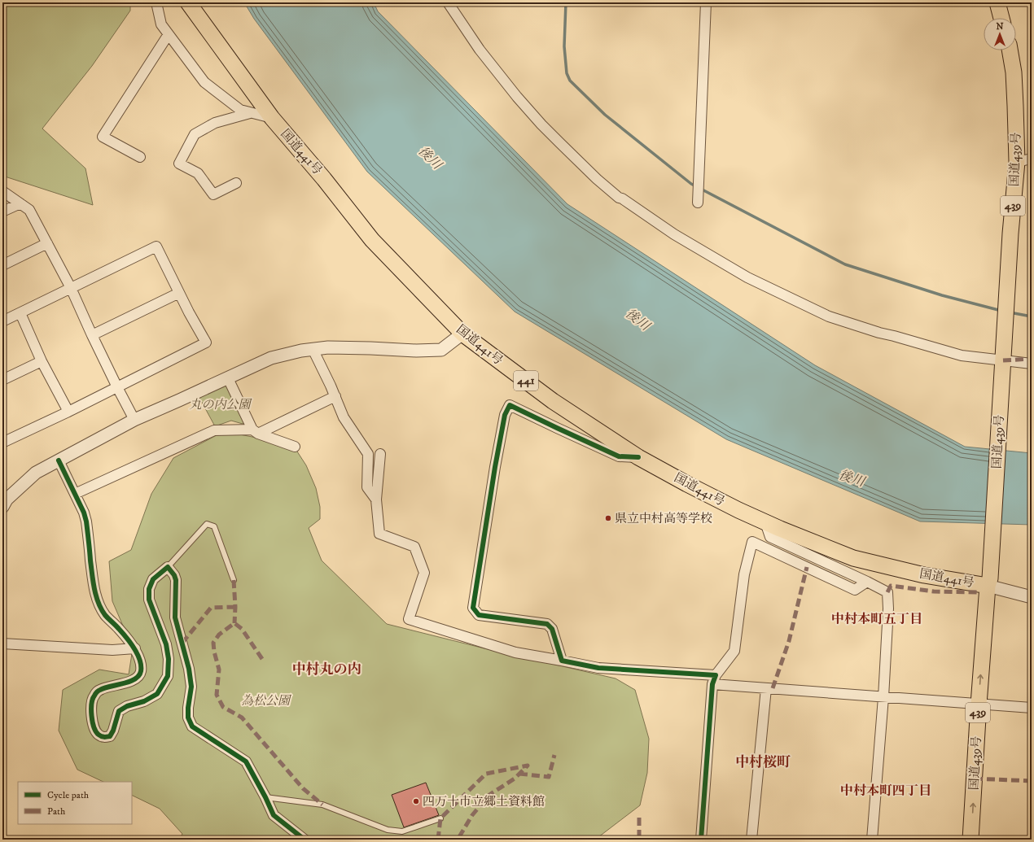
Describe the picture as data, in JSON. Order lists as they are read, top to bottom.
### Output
{
  "streets": {
    "highway": [
      "国道441号",
      "国道439号",
      "439",
      "441"
    ]
  },
  "crossings": [
    ["国道441号", "国道439号"]
  ],
  "districts": [
    "中村本町五丁目",
    "中村丸の内",
    "中村桜町",
    "中村本町四丁目"
  ],
  "water": ["後川"],
  "parks": ["丸の内公園", "為松公園"],
  "places": ["県立中村高等学校", "四万十市立郷土資料館"],
  "legend": ["Cycle path", "Path"],
  "north": "top"
}
